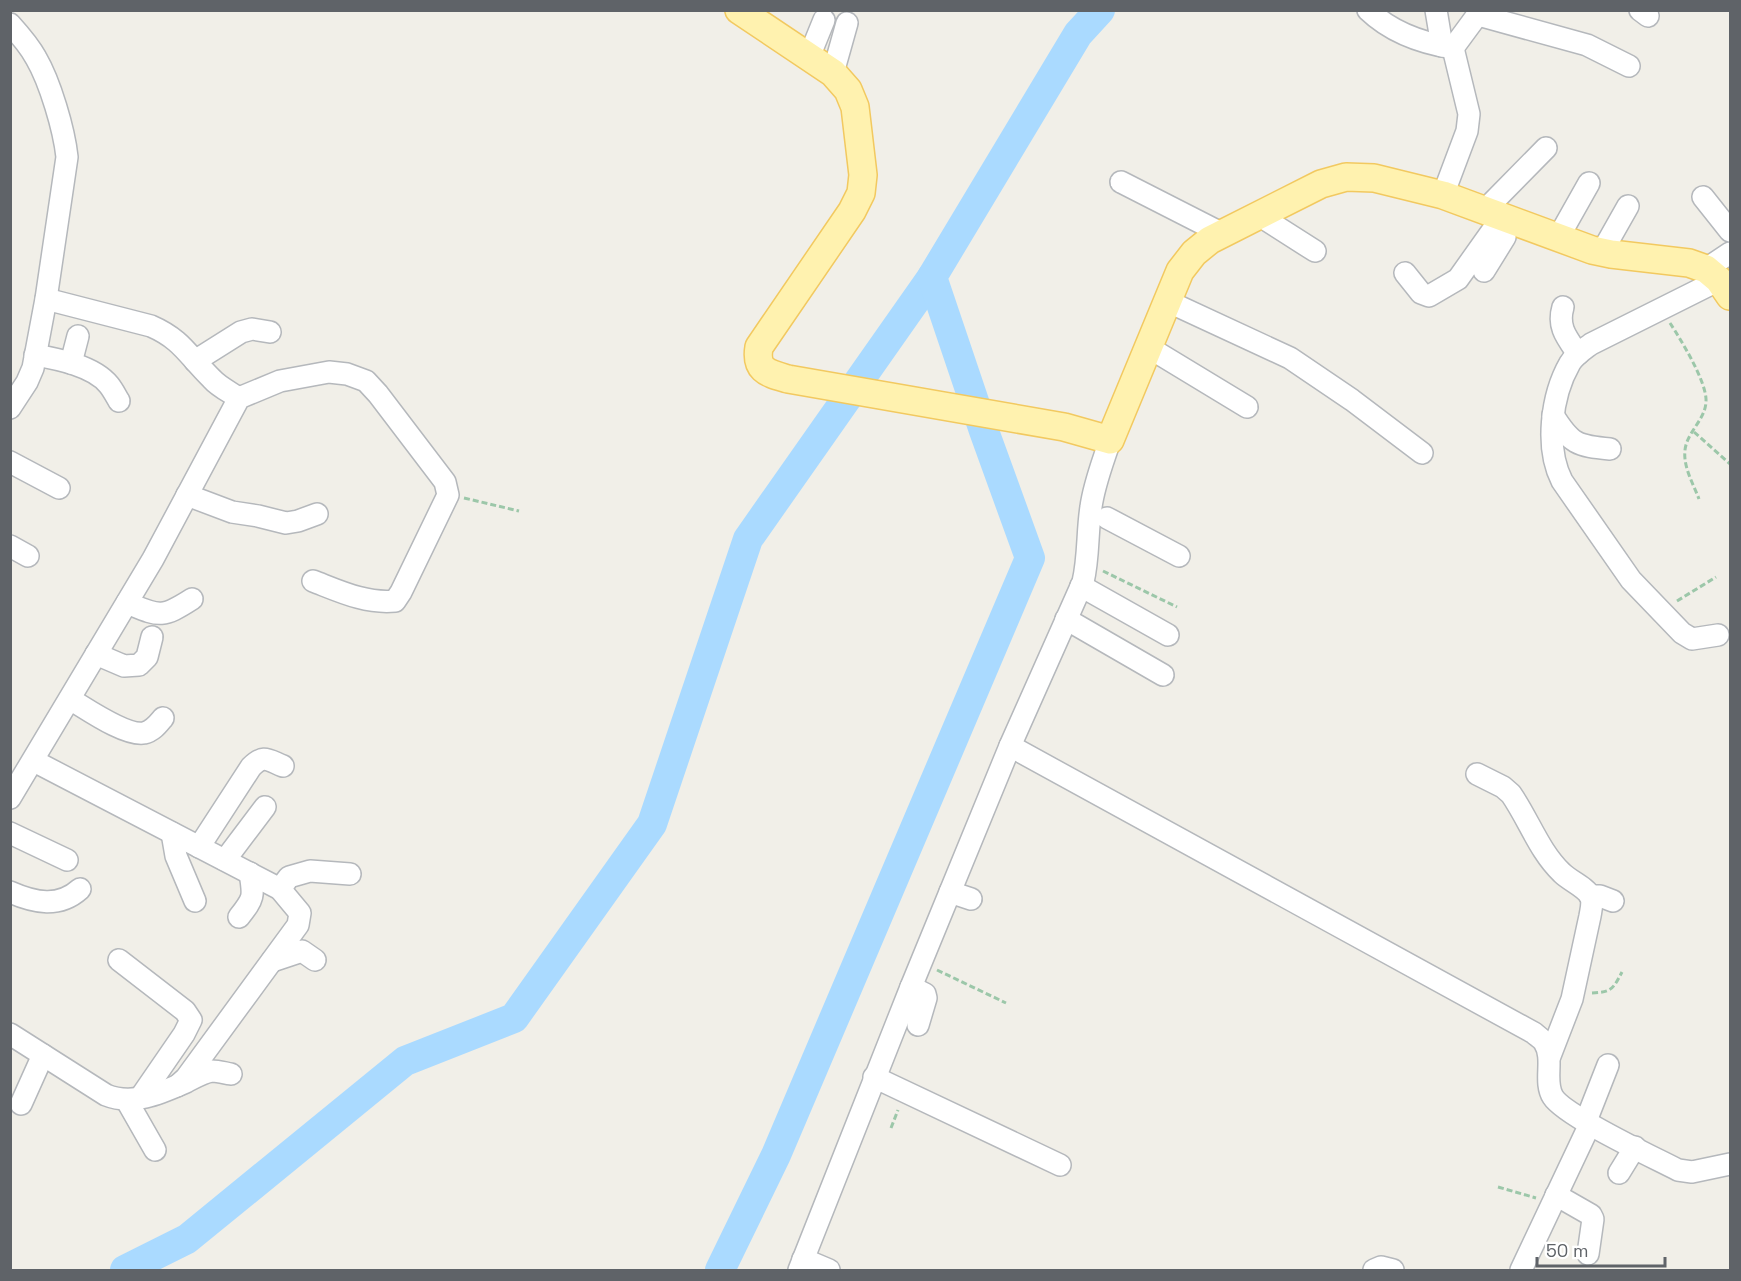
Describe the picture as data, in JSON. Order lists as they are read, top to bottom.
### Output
{
  "scale_bar": "50 m"
}
